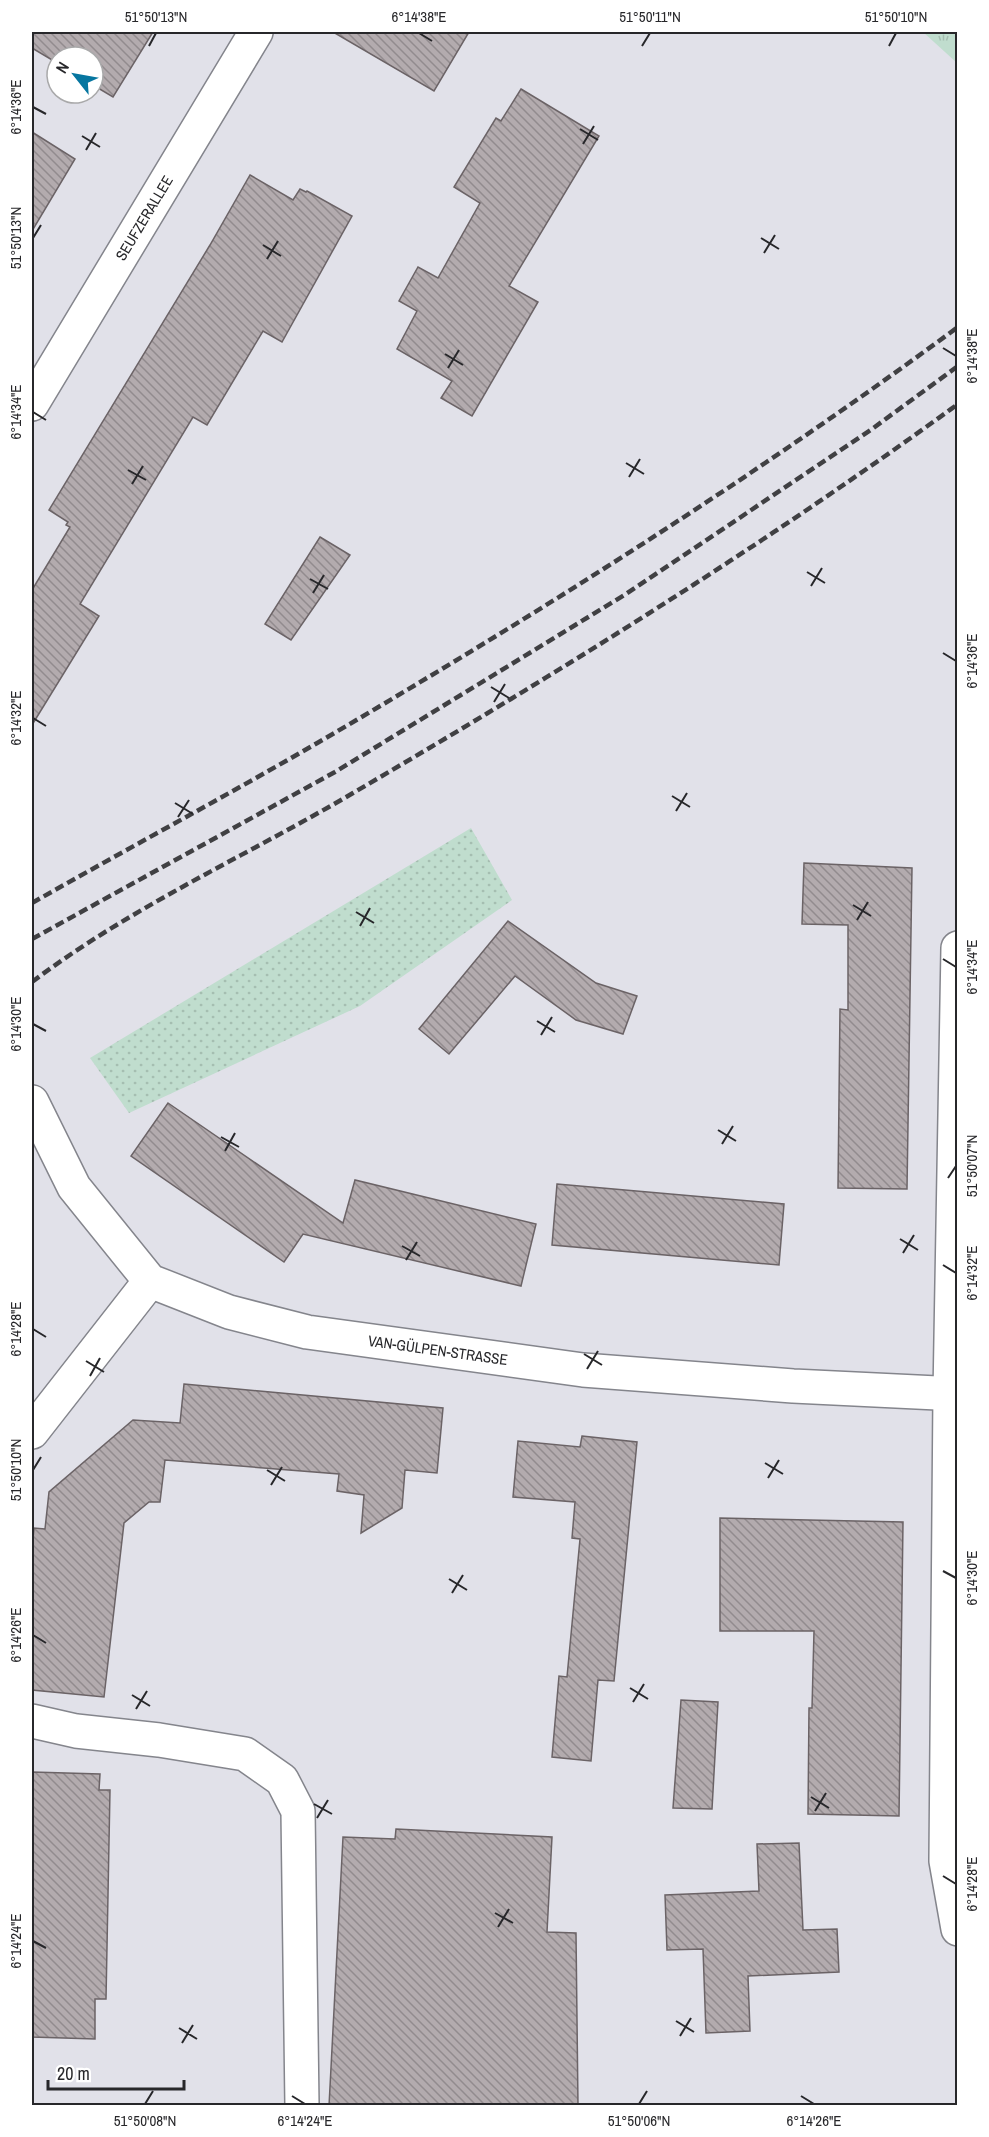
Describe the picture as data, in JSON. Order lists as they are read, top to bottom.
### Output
{
  "streets": {
    "street": ["SEUFZERALLEE", "VAN-GÜLPEN-STRASSE"]
  },
  "scale_bar": "20 m",
  "north": "top left",
  "coordinates": [
    "51°50'13\"N",
    "6°14'38\"E",
    "51°50'11\"N",
    "51°50'10\"N",
    "6°14'36\"E",
    "6°14'34\"E",
    "6°14'32\"E",
    "6°14'30\"E",
    "51°50'07\"N",
    "6°14'28\"E",
    "6°14'26\"E",
    "6°14'24\"E",
    "51°50'08\"N",
    "51°50'06\"N"
  ]
}
